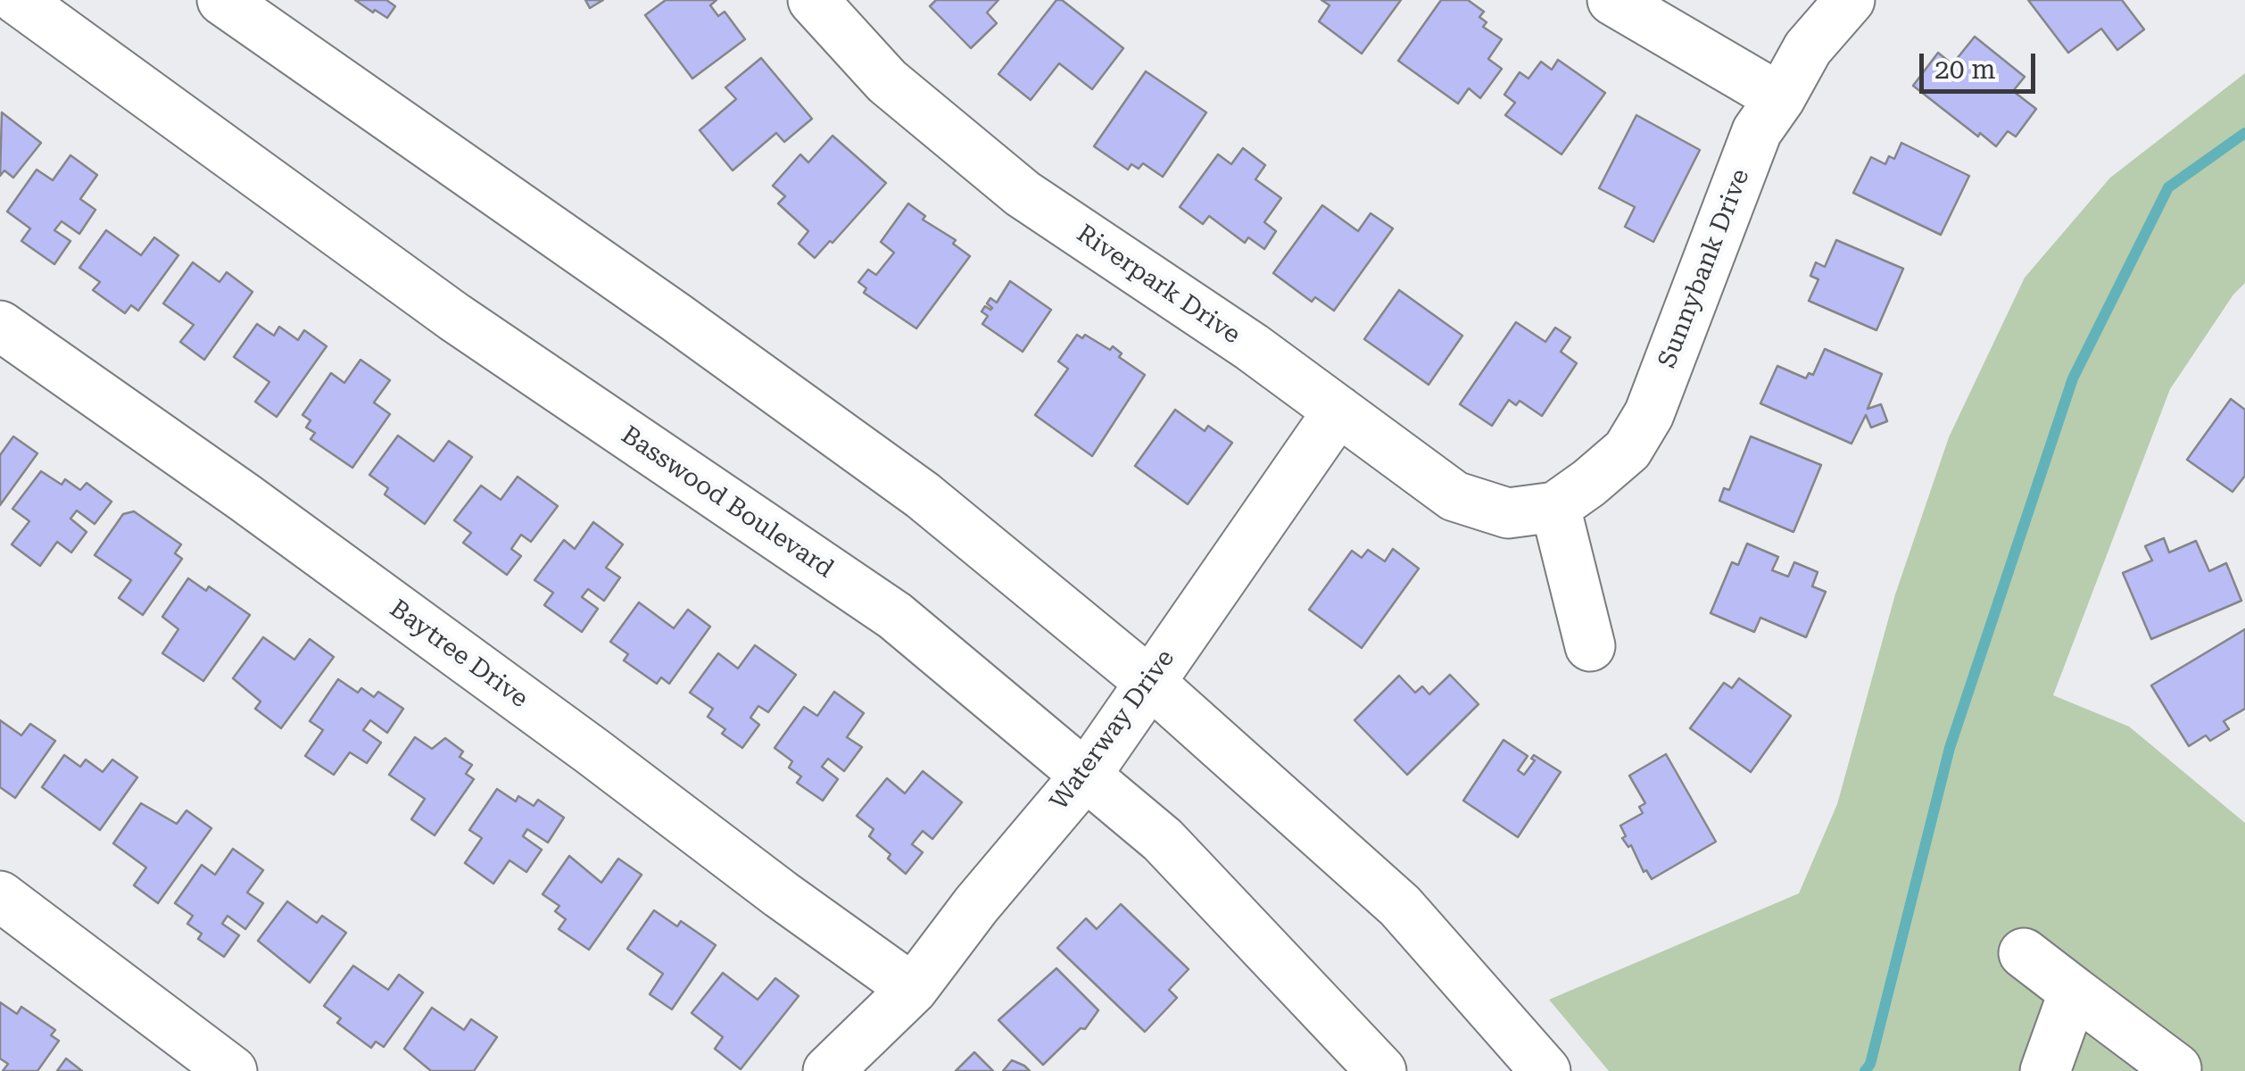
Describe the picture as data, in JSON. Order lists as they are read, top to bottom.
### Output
{
  "streets": {
    "street": [
      "Sunnybank Drive",
      "Riverpark Drive",
      "Basswood Boulevard",
      "Baytree Drive",
      "Waterway Drive"
    ]
  },
  "crossings": [
    ["Sunnybank Drive", "Riverpark Drive"],
    ["Riverpark Drive", "Waterway Drive"],
    ["Basswood Boulevard", "Waterway Drive"],
    ["Baytree Drive", "Waterway Drive"]
  ],
  "scale_bar": "20 m"
}
